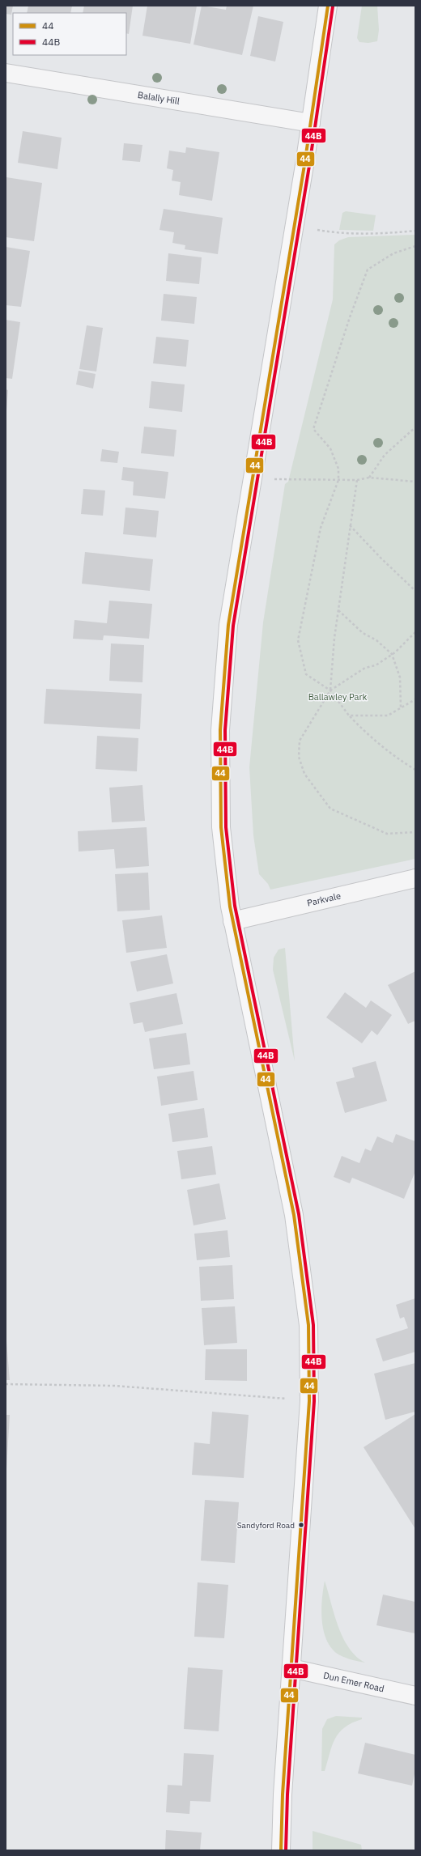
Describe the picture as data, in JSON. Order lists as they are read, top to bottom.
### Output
{
  "streets": {
    "street": ["Balally Hill", "Parkvale", "Dun Emer Road"]
  },
  "parks": ["Ballawley Park"],
  "places": ["Sandyford Road"],
  "lines": ["transit line 44", "transit line 44B"],
  "legend": ["44", "44B"]
}
